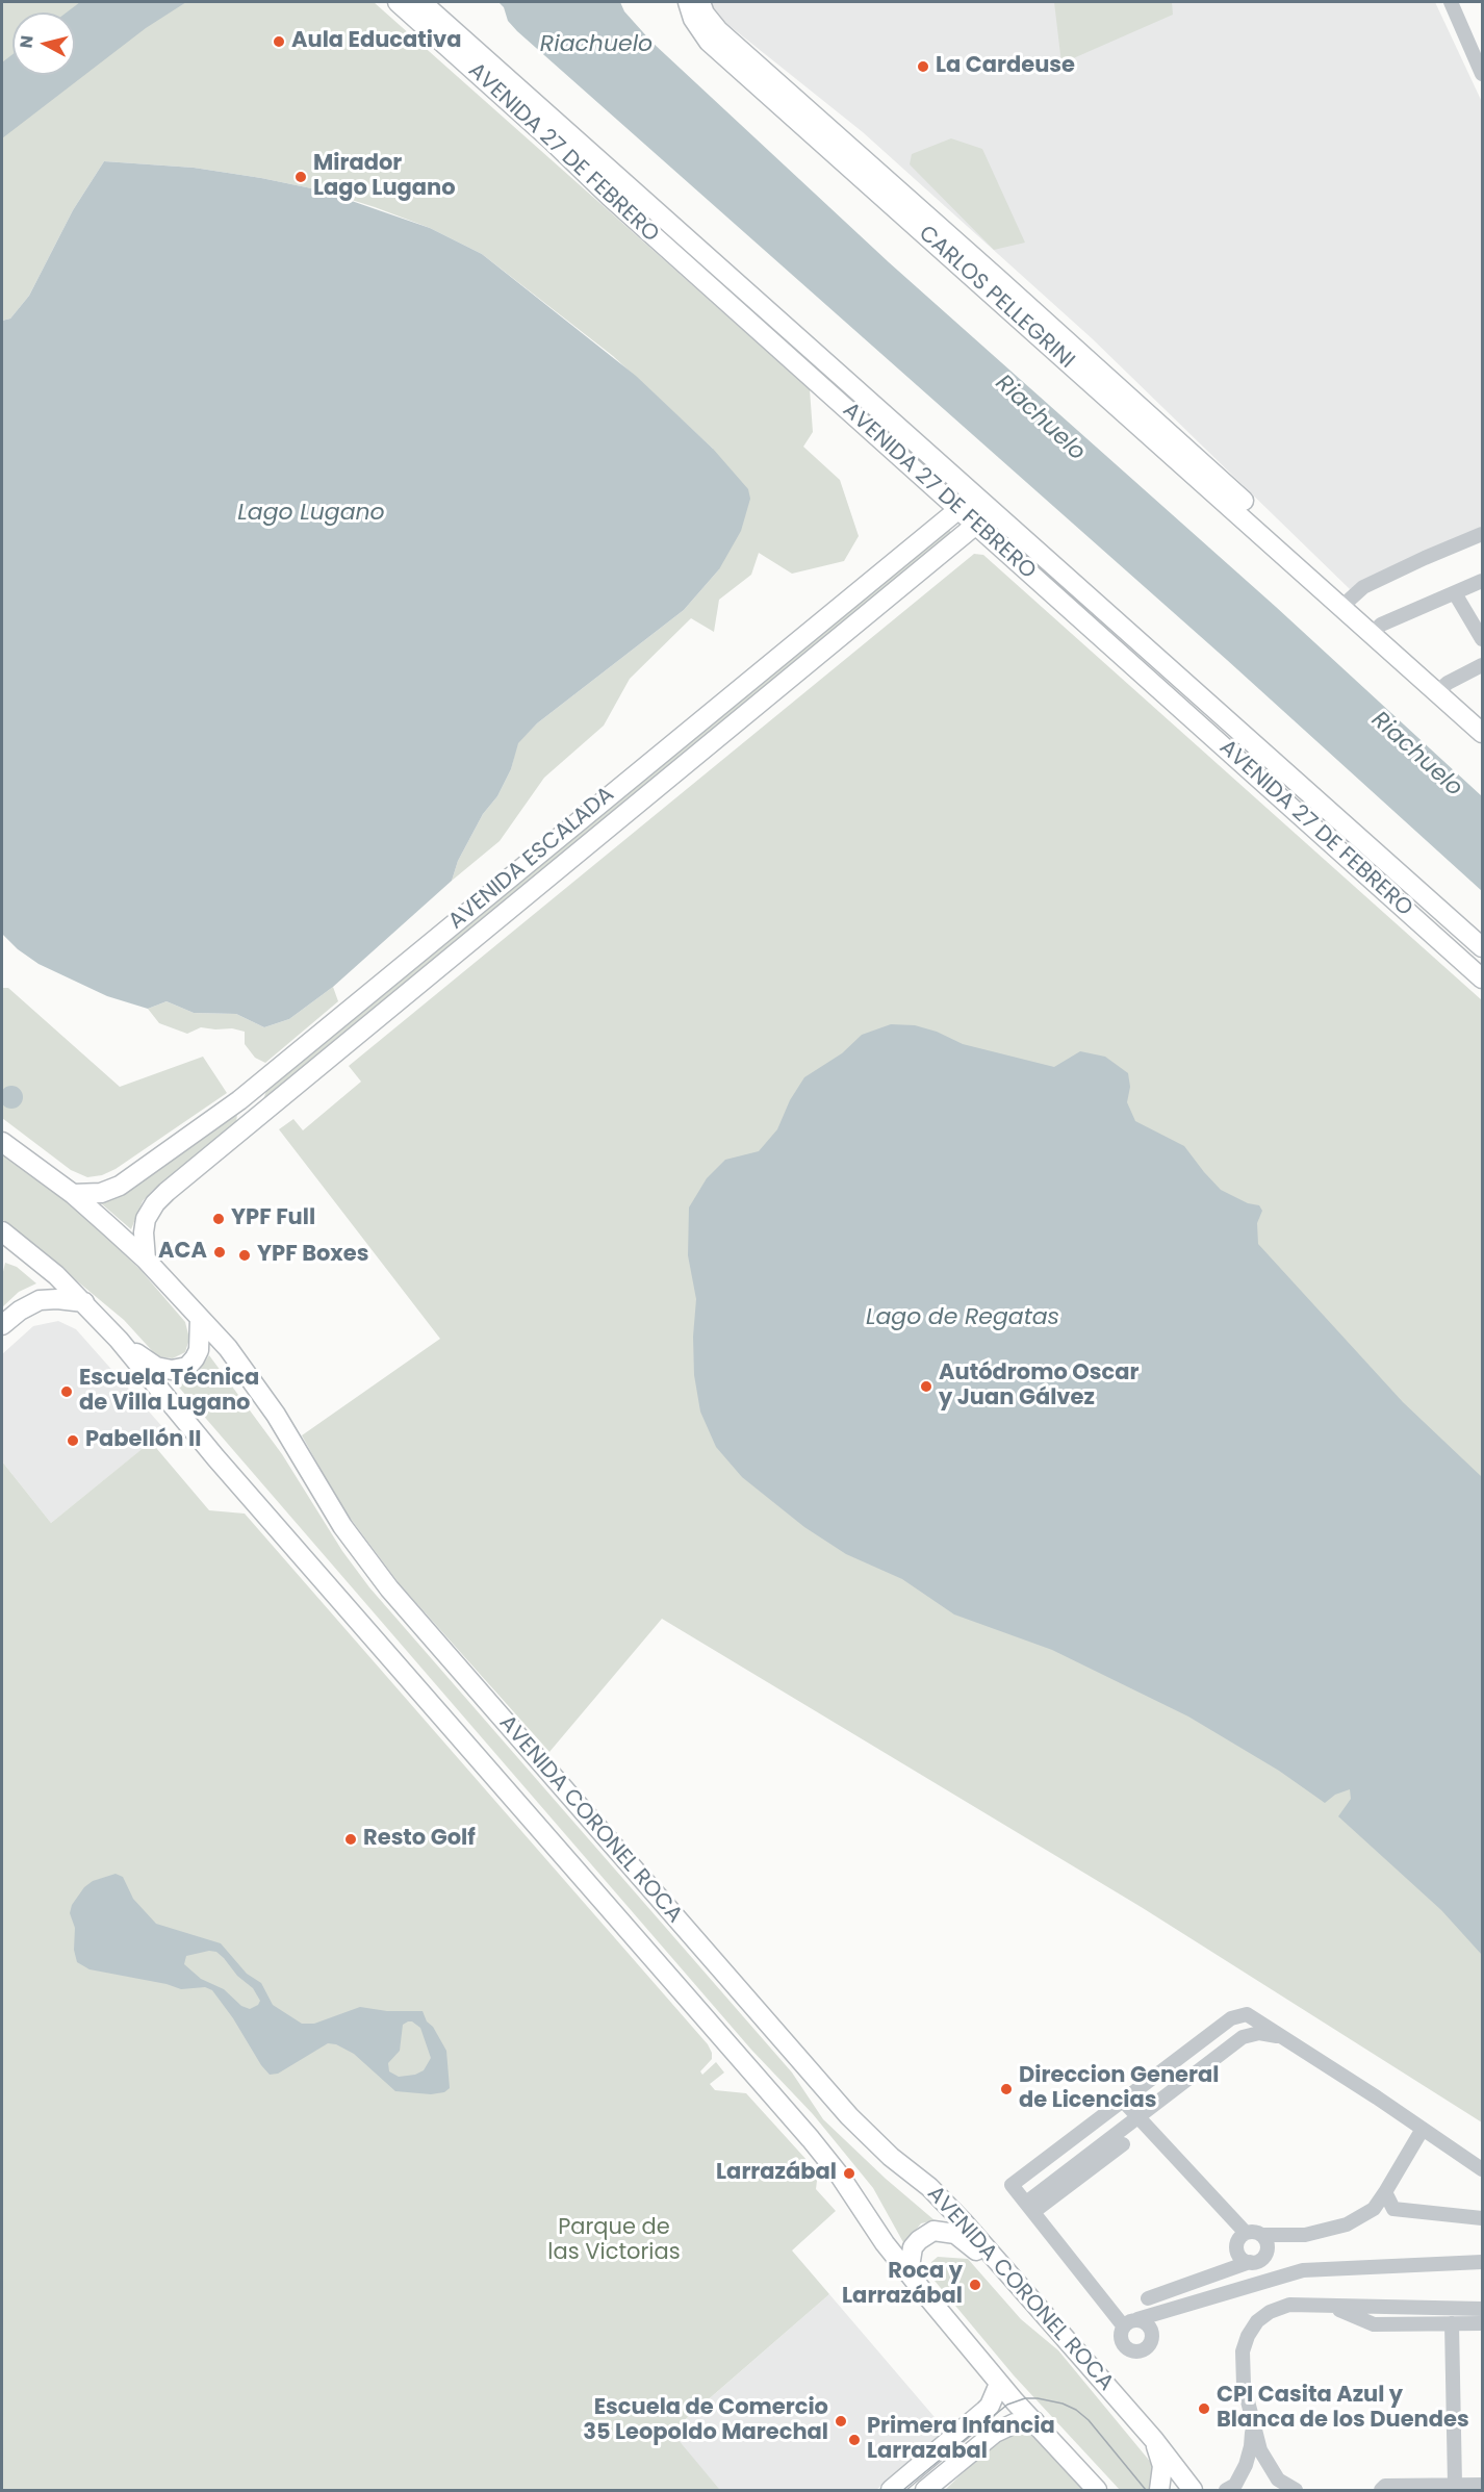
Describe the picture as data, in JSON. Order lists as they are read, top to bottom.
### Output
{
  "streets": {
    "main road": [
      "AVENIDA 27 DE FEBRERO",
      "CARLOS PELLEGRINI",
      "AVENIDA ESCALADA",
      "AVENIDA CORONEL ROCA"
    ]
  },
  "crossings": [
    ["AVENIDA 27 DE FEBRERO", "AVENIDA ESCALADA"],
    ["AVENIDA ESCALADA", "AVENIDA CORONEL ROCA"]
  ],
  "water": ["Riachuelo", "Lago Lugano", "Lago de Regatas"],
  "parks": ["Parque de las Victorias"],
  "places": [
    "Aula Educativa",
    "La Cardeuse",
    "Mirador Lago Lugano",
    "YPF Full",
    "ACA",
    "YPF Boxes",
    "Autódromo Oscar y Juan Gálvez",
    "Escuela Técnica de Villa Lugano",
    "Pabellón II",
    "Resto Golf",
    "Direccion General de Licencias",
    "Larrazábal",
    "Roca y Larrazábal",
    "CPI Casita Azul y Blanca de los Duendes",
    "Escuela de Comercio 35 Leopoldo Marechal",
    "Primera Infancia Larrazabal"
  ],
  "north": "left"
}
